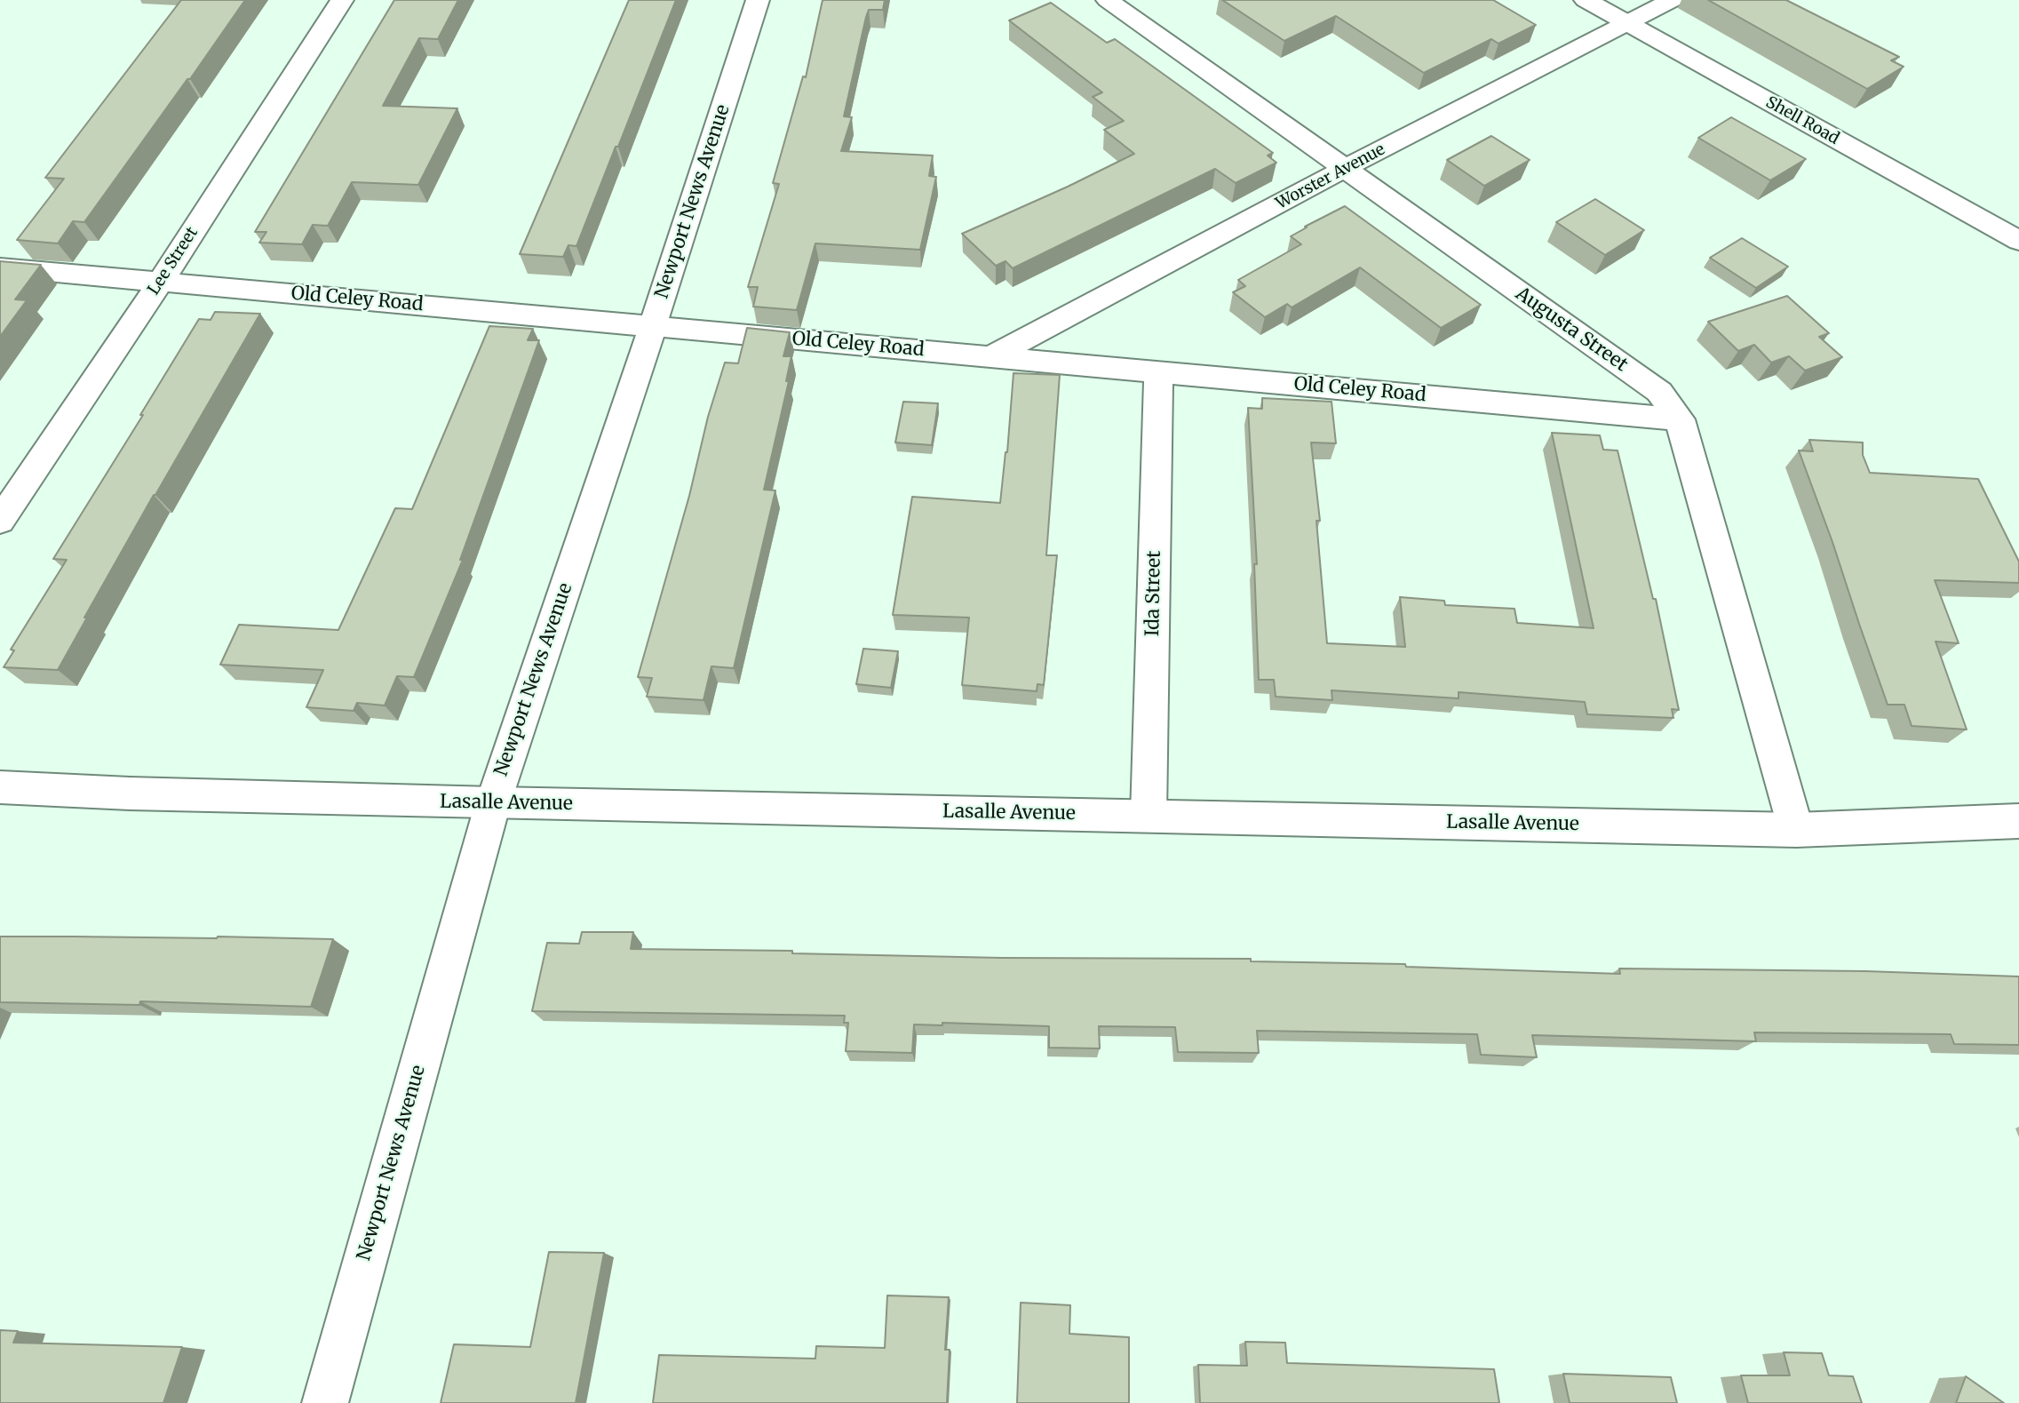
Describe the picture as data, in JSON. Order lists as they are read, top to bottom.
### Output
{
  "streets": {
    "street": [
      "Shell Road",
      "Worster Avenue",
      "Newport News Avenue",
      "Lee Street",
      "Old Celey Road",
      "Augusta Street",
      "Ida Street",
      "Lasalle Avenue"
    ]
  },
  "crossings": [
    ["Shell Road", "Worster Avenue"],
    ["Worster Avenue", "Old Celey Road"],
    ["Worster Avenue", "Augusta Street"],
    ["Newport News Avenue", "Old Celey Road"],
    ["Newport News Avenue", "Lasalle Avenue"],
    ["Lee Street", "Old Celey Road"],
    ["Old Celey Road", "Augusta Street"],
    ["Old Celey Road", "Ida Street"],
    ["Augusta Street", "Lasalle Avenue"],
    ["Ida Street", "Lasalle Avenue"]
  ]
}
